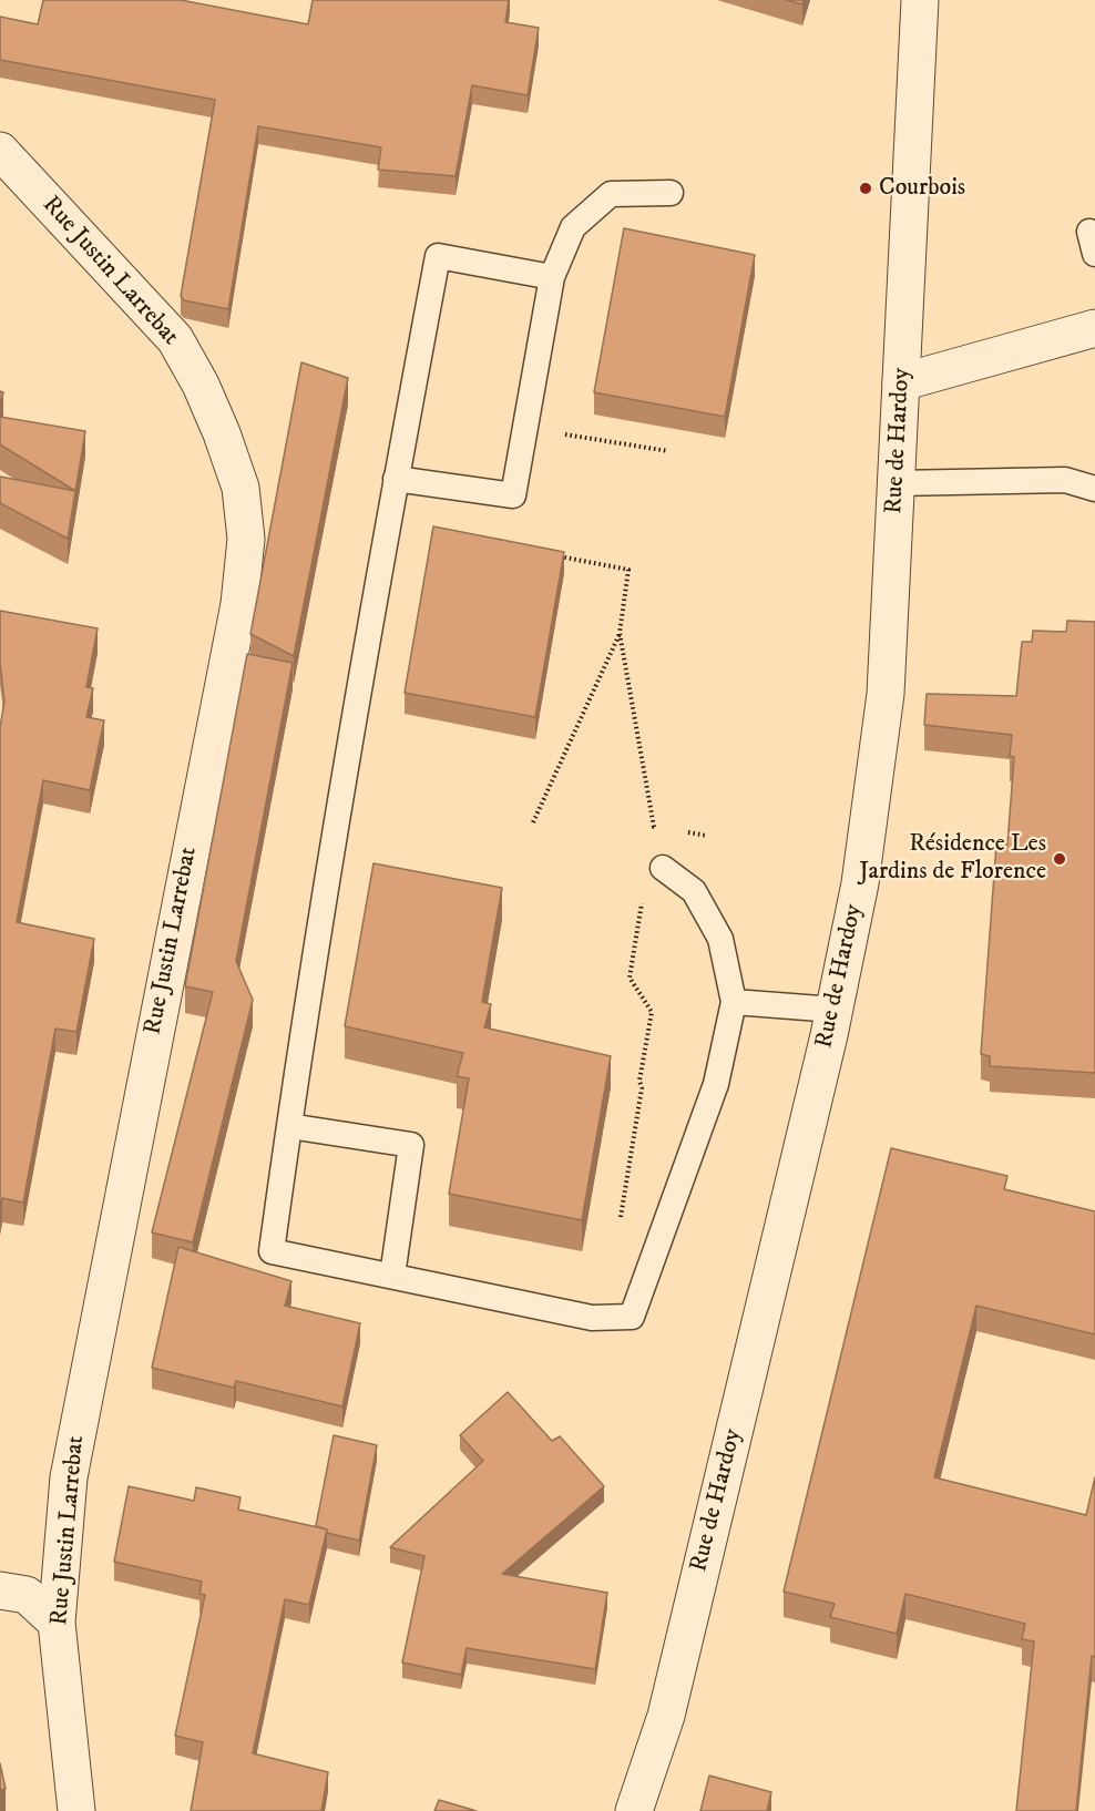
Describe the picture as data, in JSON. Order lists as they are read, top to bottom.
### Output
{
  "streets": {
    "street": ["Rue Justin Larrebat", "Rue de Hardoy"]
  },
  "places": ["Courbois", "Résidence Les Jardins de Florence"]
}
